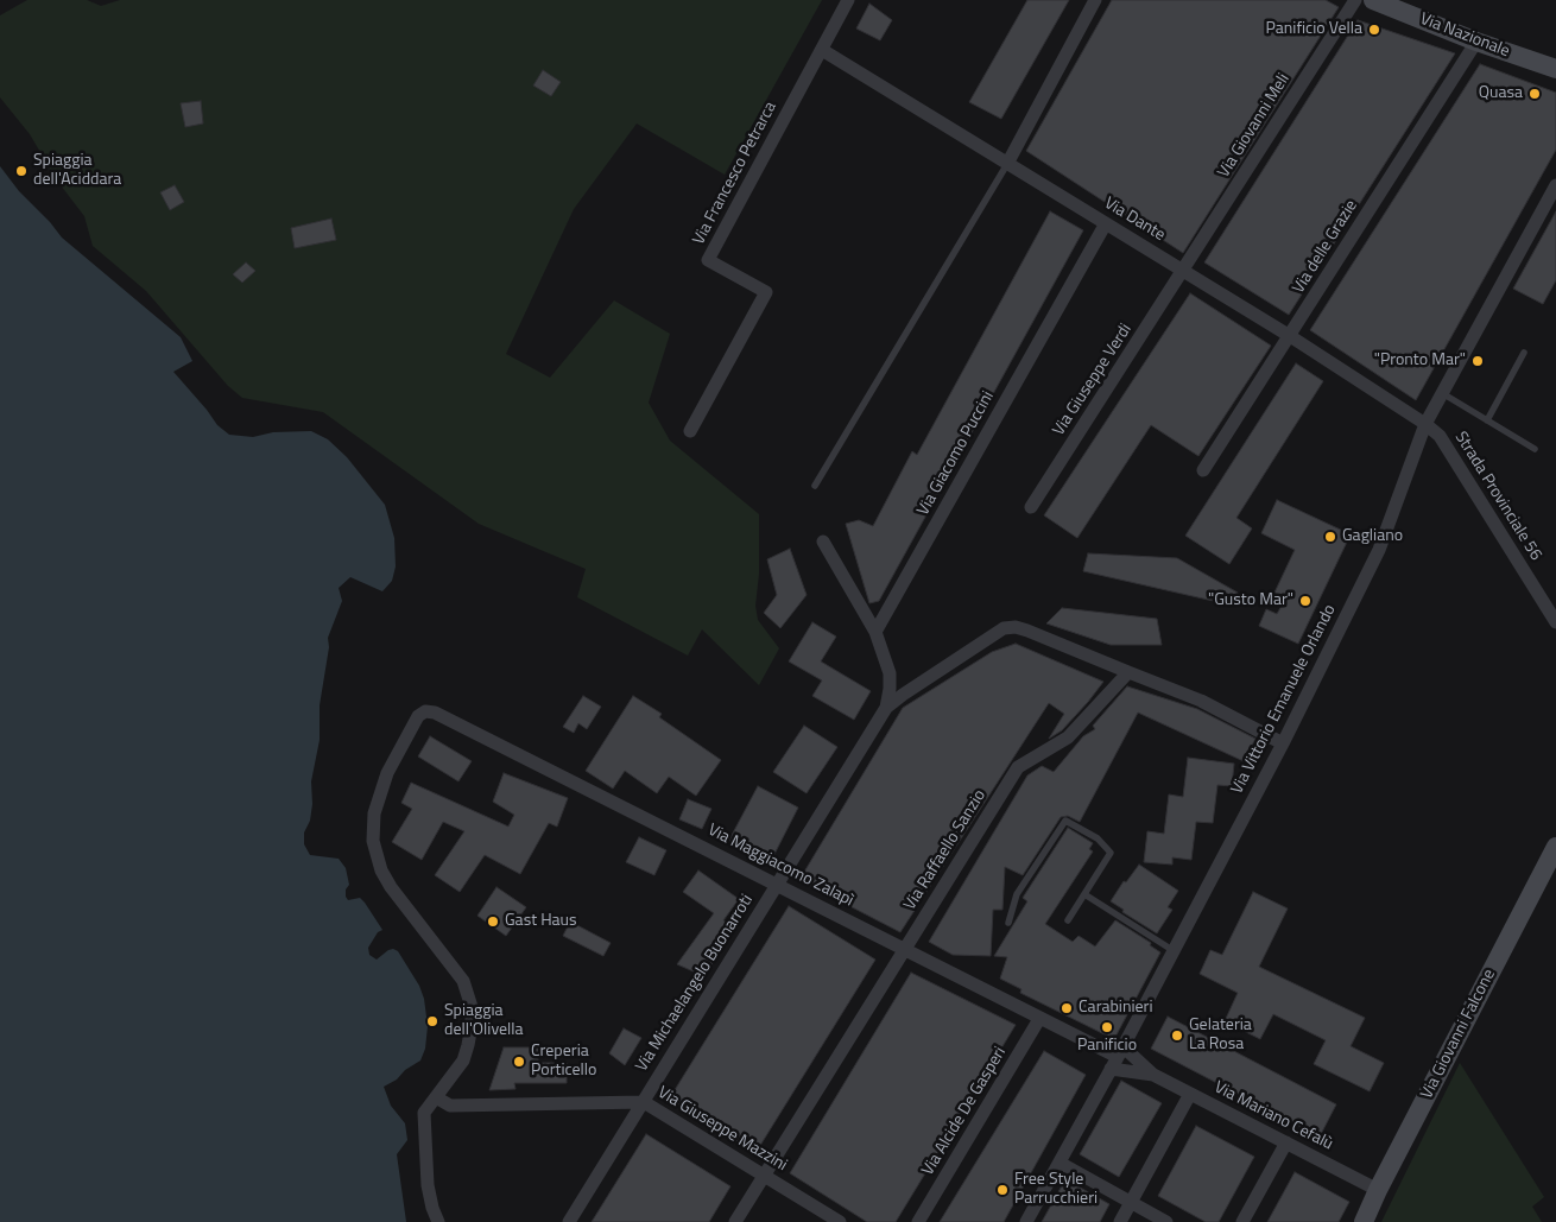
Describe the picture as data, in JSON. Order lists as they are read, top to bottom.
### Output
{
  "streets": {
    "street": [
      "Via Nazionale",
      "Via Giovanni Meli",
      "Via Francesco Petrarca",
      "Via Dante",
      "Via delle Grazie",
      "Via Giuseppe Verdi",
      "Via Giacomo Puccini",
      "Strada Provinciale 56",
      "Via Vittorio Emanuele Orlando",
      "Via Raffaello Sanzio",
      "Via Maggiacomo Zalapì",
      "Via Michaelangelo Buonarroti",
      "Via Giovanni Falcone",
      "Via Alcide De Gasperi",
      "Via Mariano Cefalù",
      "Via Giuseppe Mazzini"
    ]
  },
  "crossings": [
    ["Via Nazionale", "Via delle Grazie"],
    ["Via Giovanni Meli", "Via Dante"],
    ["Via Giovanni Meli", "Via Giuseppe Verdi"],
    ["Via Francesco Petrarca", "Via Dante"],
    ["Via Dante", "Via delle Grazie"],
    ["Via Dante", "Via Giuseppe Verdi"],
    ["Via Dante", "Via Giacomo Puccini"],
    ["Via Dante", "Strada Provinciale 56"],
    ["Via Dante", "Via Vittorio Emanuele Orlando"],
    ["Strada Provinciale 56", "Via Vittorio Emanuele Orlando"],
    ["Via Vittorio Emanuele Orlando", "Via Maggiacomo Zalapì"],
    ["Via Vittorio Emanuele Orlando", "Via Mariano Cefalù"],
    ["Via Raffaello Sanzio", "Via Maggiacomo Zalapì"],
    ["Via Raffaello Sanzio", "Via Giuseppe Mazzini"],
    ["Via Maggiacomo Zalapì", "Via Michaelangelo Buonarroti"],
    ["Via Maggiacomo Zalapì", "Via Alcide De Gasperi"],
    ["Via Maggiacomo Zalapì", "Via Mariano Cefalù"],
    ["Via Maggiacomo Zalapì", "Via Giuseppe Mazzini"],
    ["Via Michaelangelo Buonarroti", "Via Giuseppe Mazzini"],
    ["Via Giovanni Falcone", "Via Mariano Cefalù"]
  ],
  "places": [
    "Panificio Vella",
    "Quasa",
    "Spiaggia dell'Aciddara",
    "\"Pronto Mar\"",
    "Gagliano",
    "\"Gusto Mar\"",
    "Gast Haus",
    "Carabinieri",
    "Spiaggia dell'Olivella",
    "Panificio",
    "Gelateria La Rosa",
    "Creperia Porticello",
    "Free Style Parrucchieri"
  ]
}
